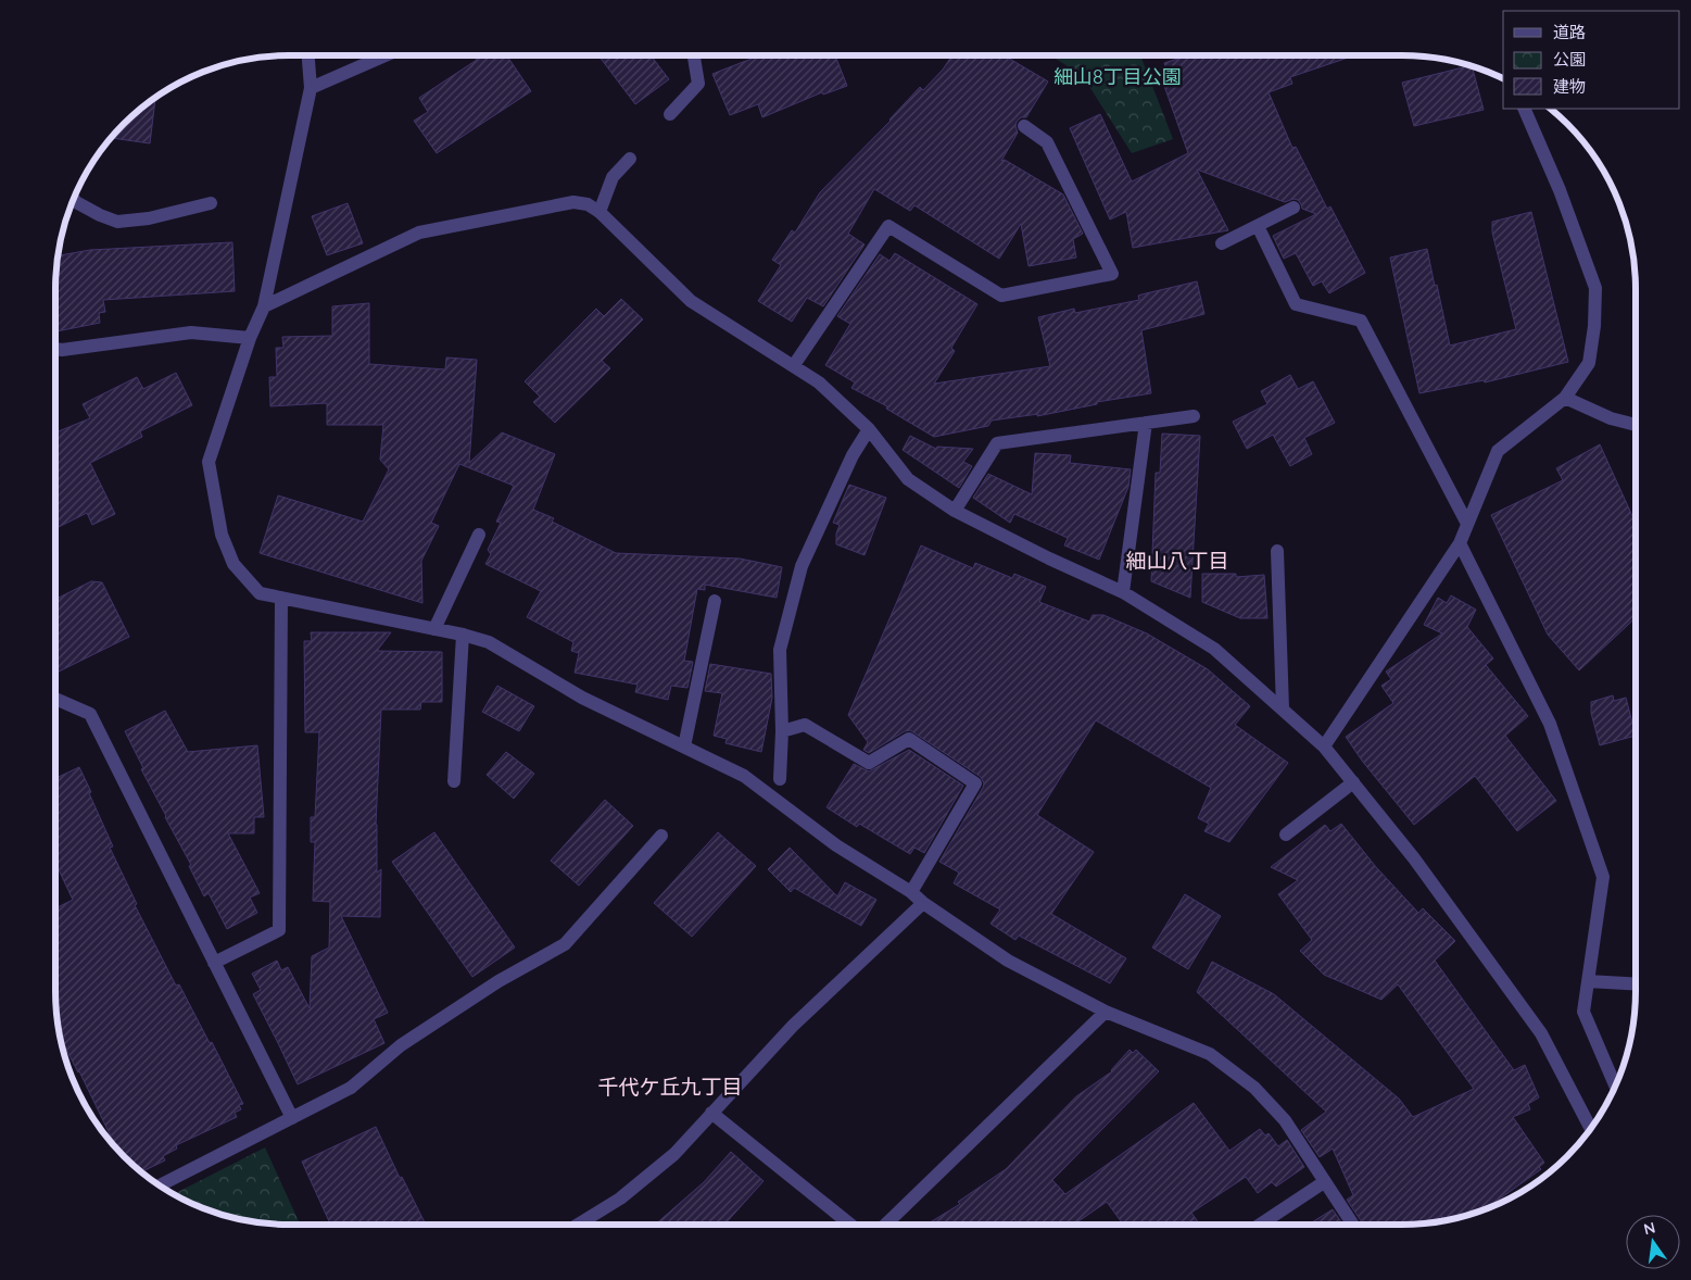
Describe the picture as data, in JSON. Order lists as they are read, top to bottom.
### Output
{
  "districts": ["細山八丁目", "千代ケ丘九丁目"],
  "parks": ["細山8丁目公園"],
  "legend": ["道路", "公園", "建物"],
  "north": "top"
}
